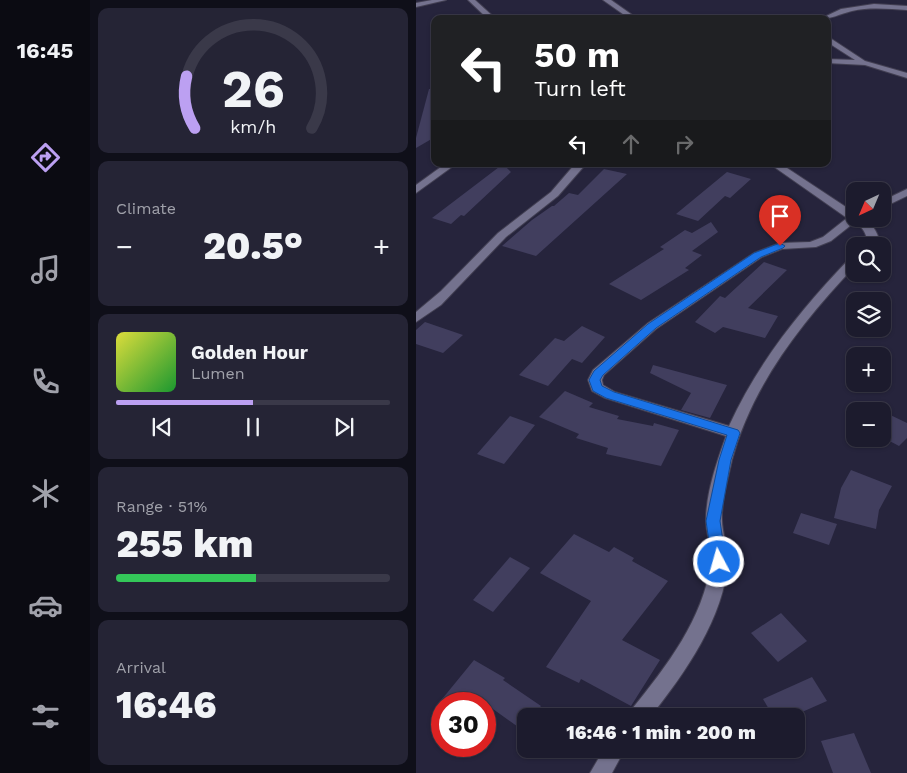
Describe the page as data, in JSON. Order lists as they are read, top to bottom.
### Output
{
  "north": "bottom left",
  "page": {
    "tabs": "16:45",
    "turn": ["50 m", "Turn left"],
    "tile": [
      "Climate",
      ["Range · 51%", "255 km"],
      ["Arrival", "16:46"]
    ],
    "map_buttons": ["+", "−"],
    "heat": ["−", "20.5°", "+"],
    "song": ["Golden Hour", "Lumen"],
    "limit": "30",
    "trip": "16:46 · 1 min · 200 m",
    "gauge": ["26", "km/h"]
  }
}
